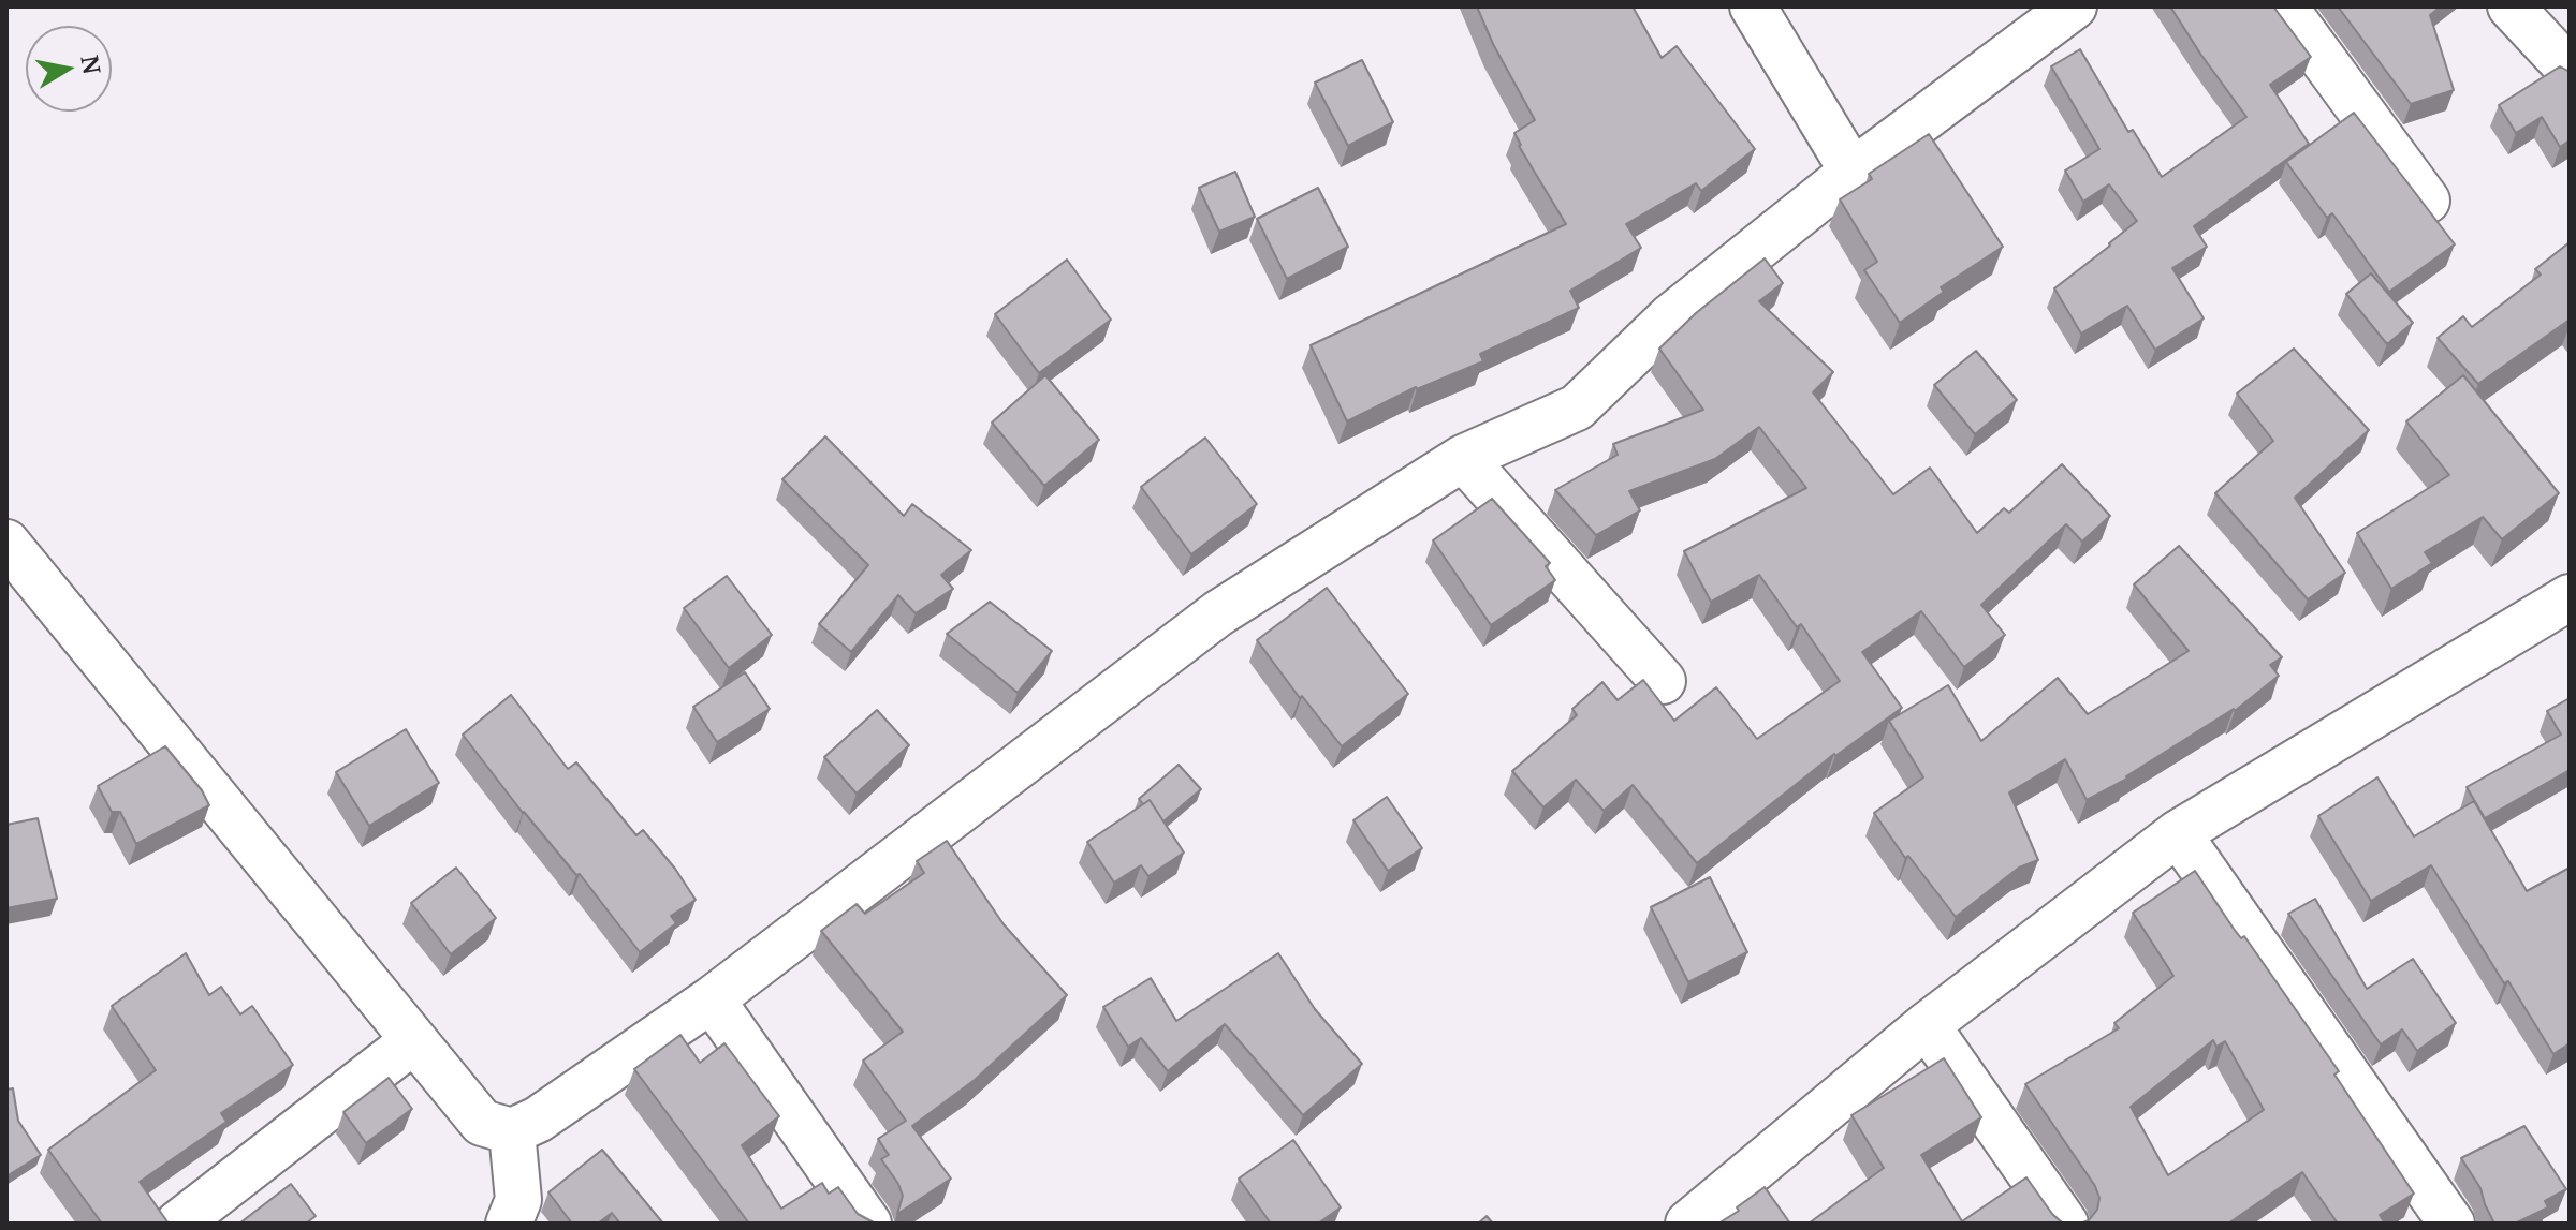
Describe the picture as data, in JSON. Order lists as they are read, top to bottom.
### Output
{
  "north": "right"
}
